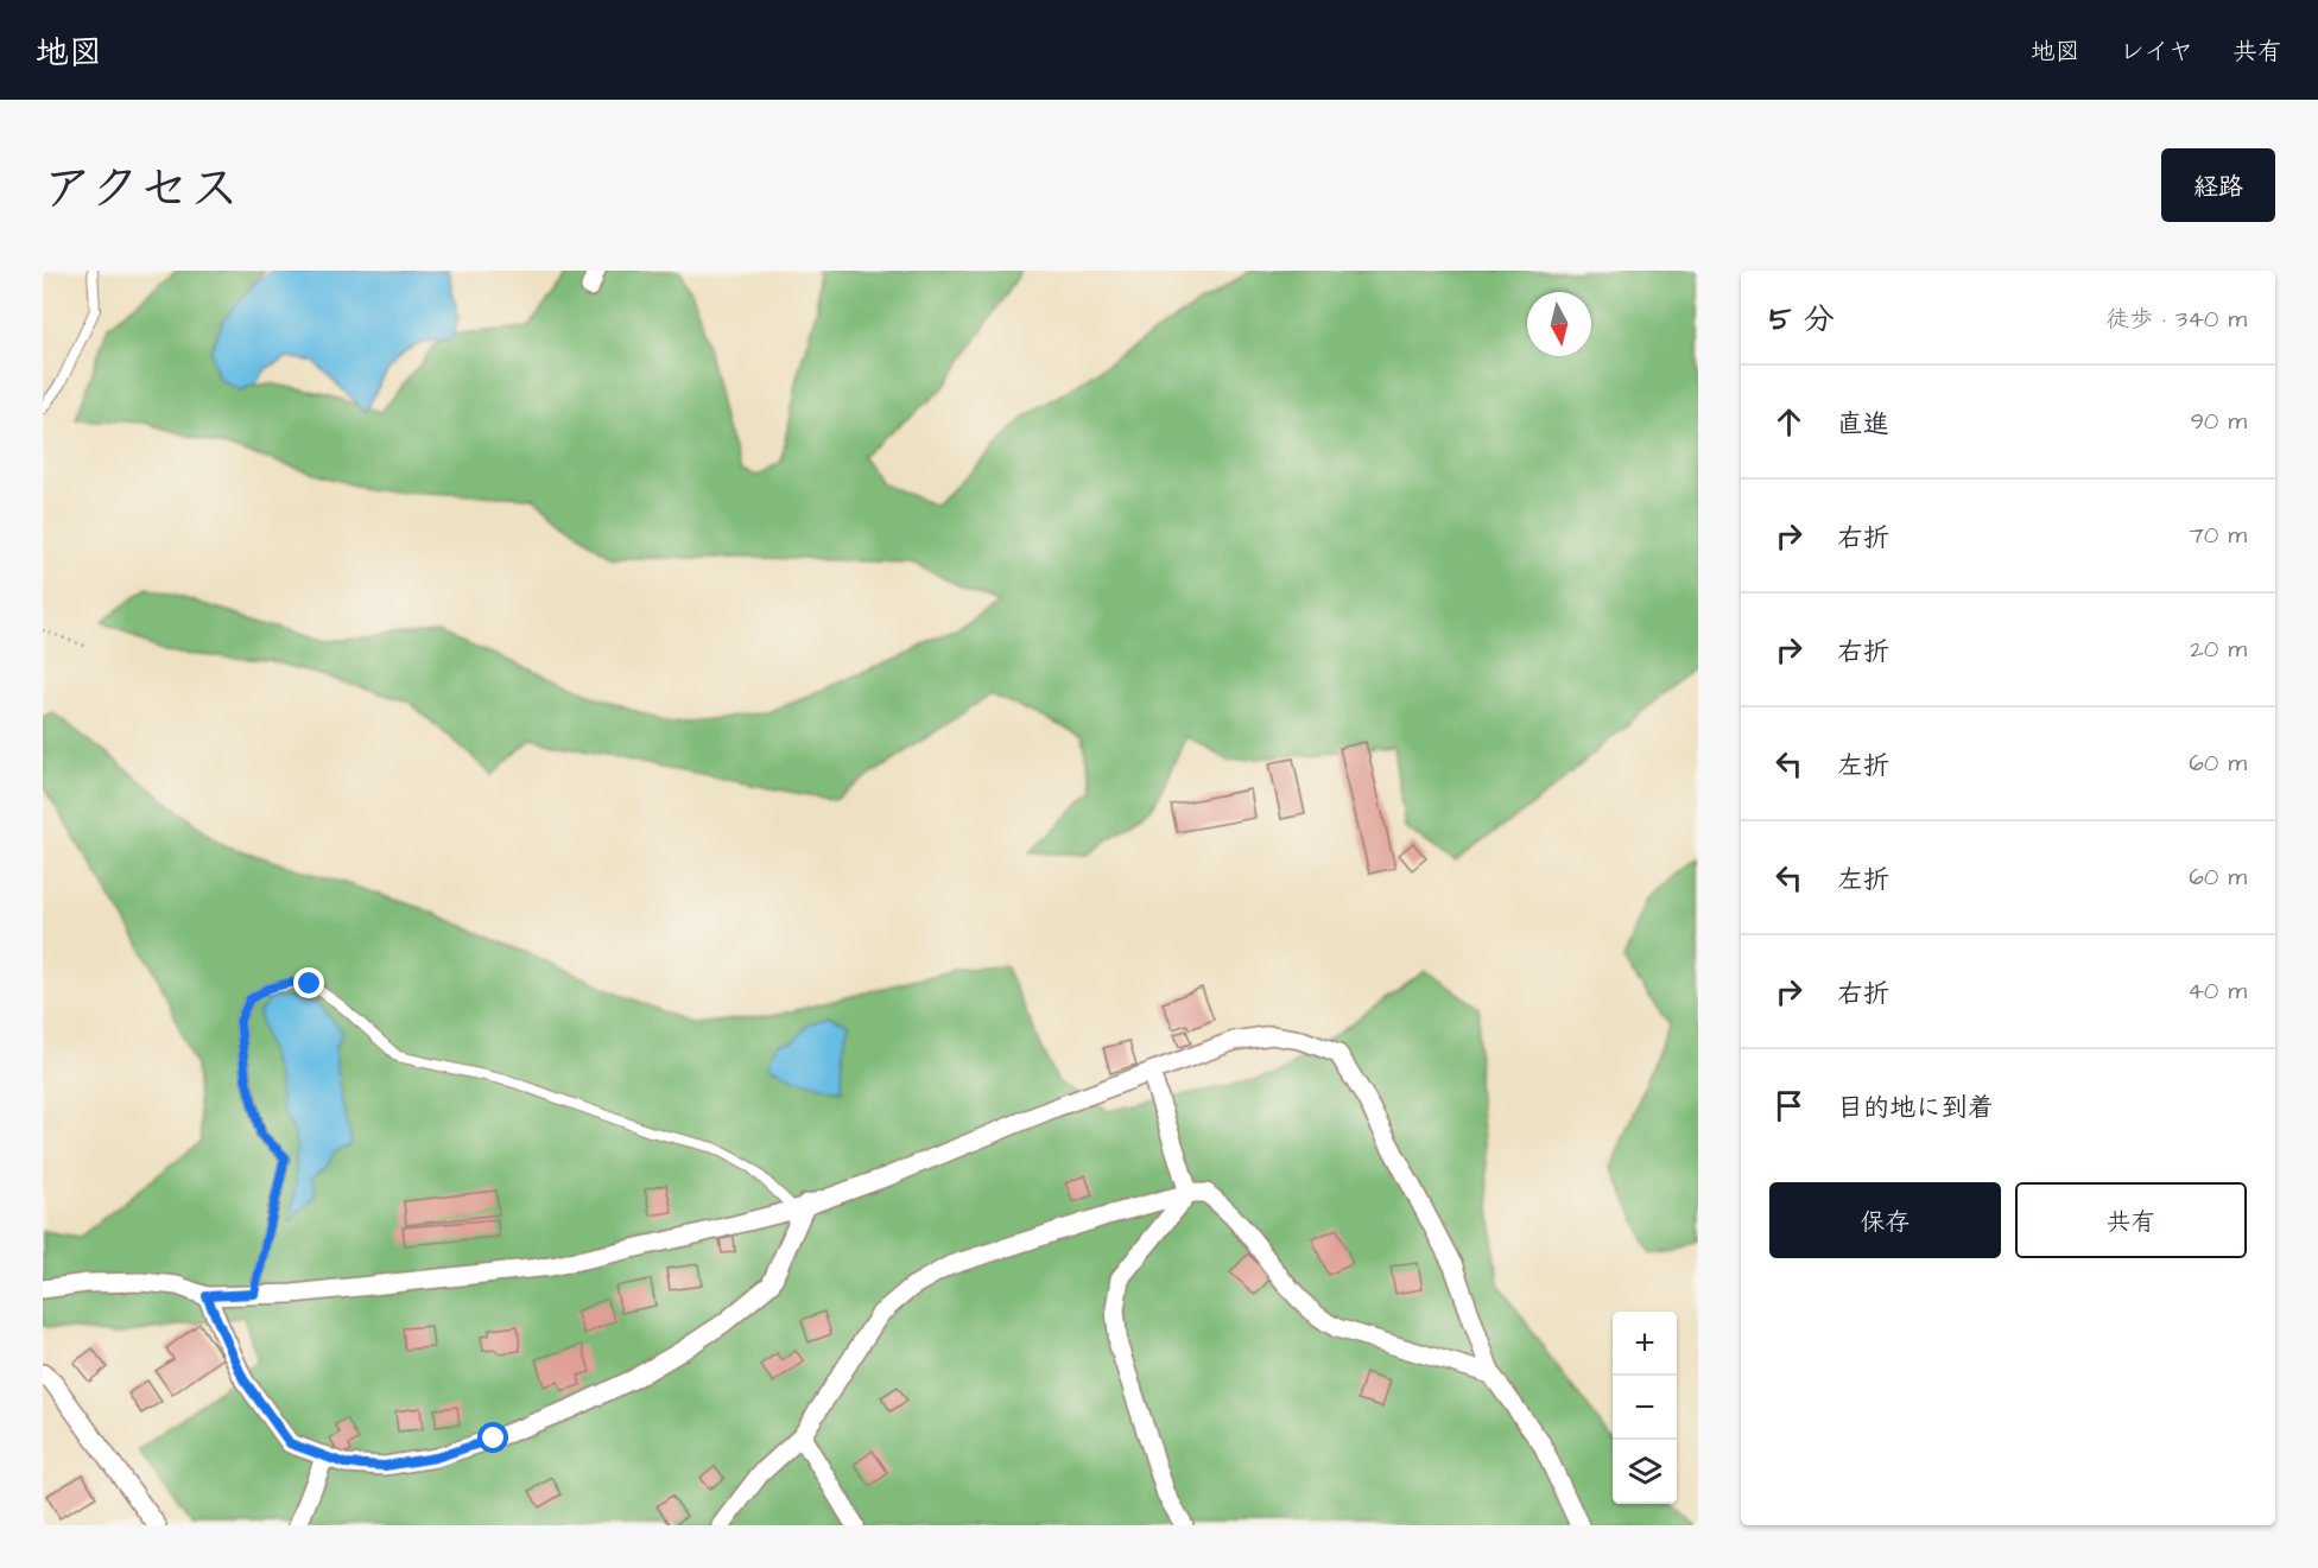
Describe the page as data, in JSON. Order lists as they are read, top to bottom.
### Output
{
  "north": "bottom",
  "page": {
    "header": "地図",
    "nav": ["地図", "レイヤ", "共有"],
    "title": "アクセス",
    "buttons": [
      "経路",
      ["保存", "共有"]
    ],
    "heading": ["5 分", "徒歩 · 340 m"],
    "list": [
      ["直進", "90 m"],
      ["右折", "70 m"],
      ["右折", "20 m"],
      ["左折", "60 m"],
      ["左折", "60 m"],
      ["右折", "40 m"],
      "目的地に到着"
    ],
    "map_buttons": ["+", "−"]
  }
}
